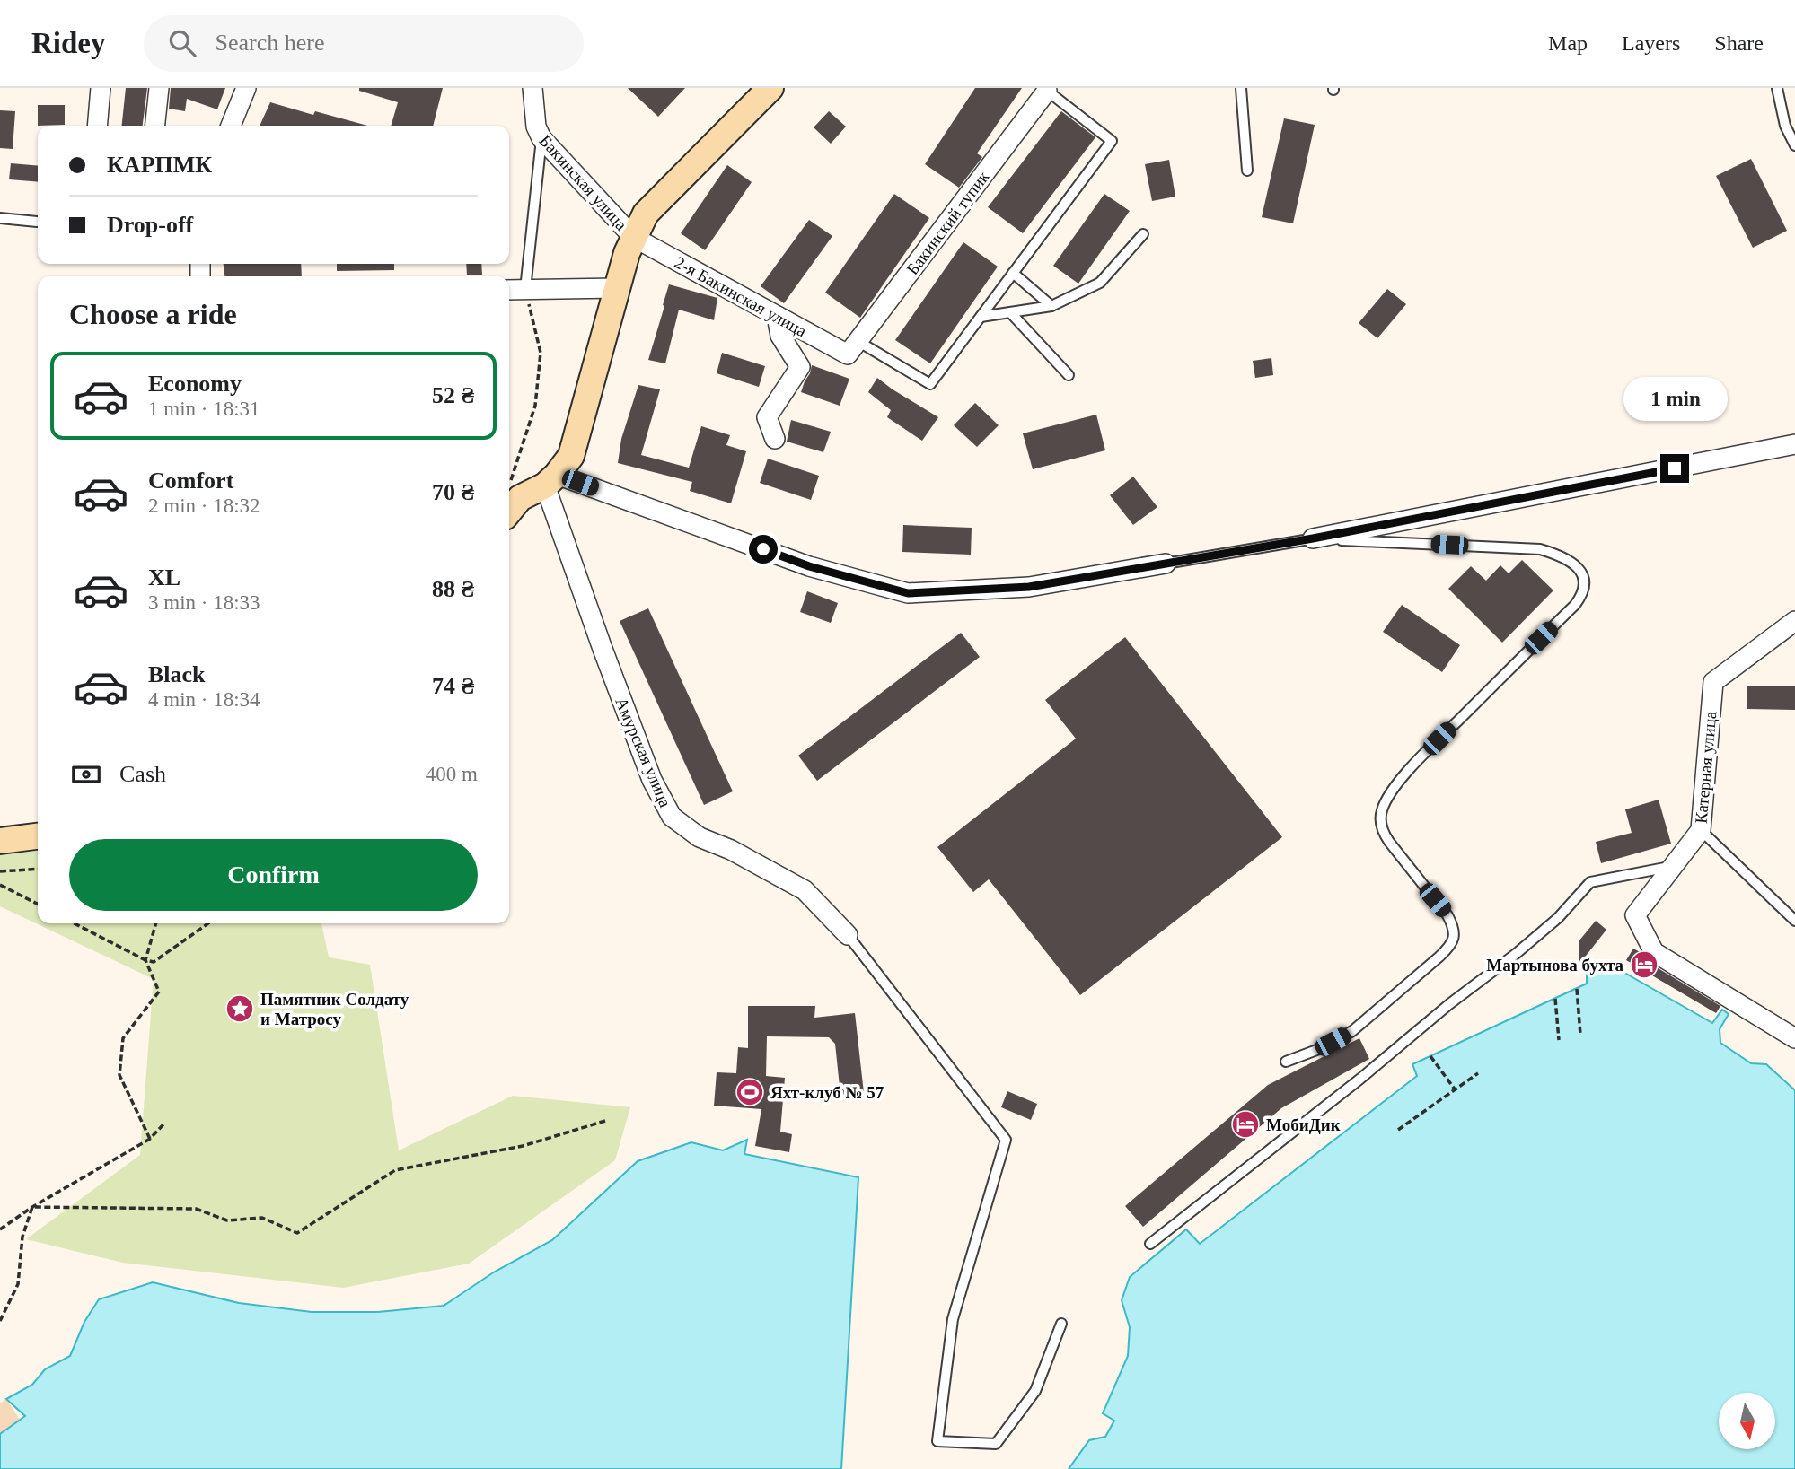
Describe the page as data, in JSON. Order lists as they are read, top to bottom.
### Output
{
  "streets": {
    "street": [
      "Бакинская улица",
      "Бакинский тупик",
      "2-я Бакинская улица",
      "Амурская улица",
      "Катерная улица"
    ]
  },
  "crossings": [
    ["Бакинская улица", "2-я Бакинская улица"],
    ["Бакинский тупик", "2-я Бакинская улица"]
  ],
  "places": {
    "hotel": ["Мартынова бухта", "МобиДик"],
    "place": ["Памятник Солдату и Матросу"],
    "sports": ["Яхт-клуб № 57"]
  },
  "north": "bottom",
  "page": {
    "header": "Ridey",
    "search": "Search here",
    "nav": ["Map", "Layers", "Share"],
    "banner": ["КАРПМК", "Drop-off"],
    "heading": "Choose a ride",
    "list": [
      {
        "name": "Economy",
        "note": "1 min · 18:31",
        "value": "52 ₴"
      },
      {
        "name": "Comfort",
        "note": "2 min · 18:32",
        "value": "70 ₴"
      },
      {
        "name": "XL",
        "note": "3 min · 18:33",
        "value": "88 ₴"
      },
      {
        "name": "Black",
        "note": "4 min · 18:34",
        "value": "74 ₴"
      }
    ],
    "bubble": "1 min",
    "pay": ["Cash", "400 m"],
    "buttons": "Confirm"
  }
}
